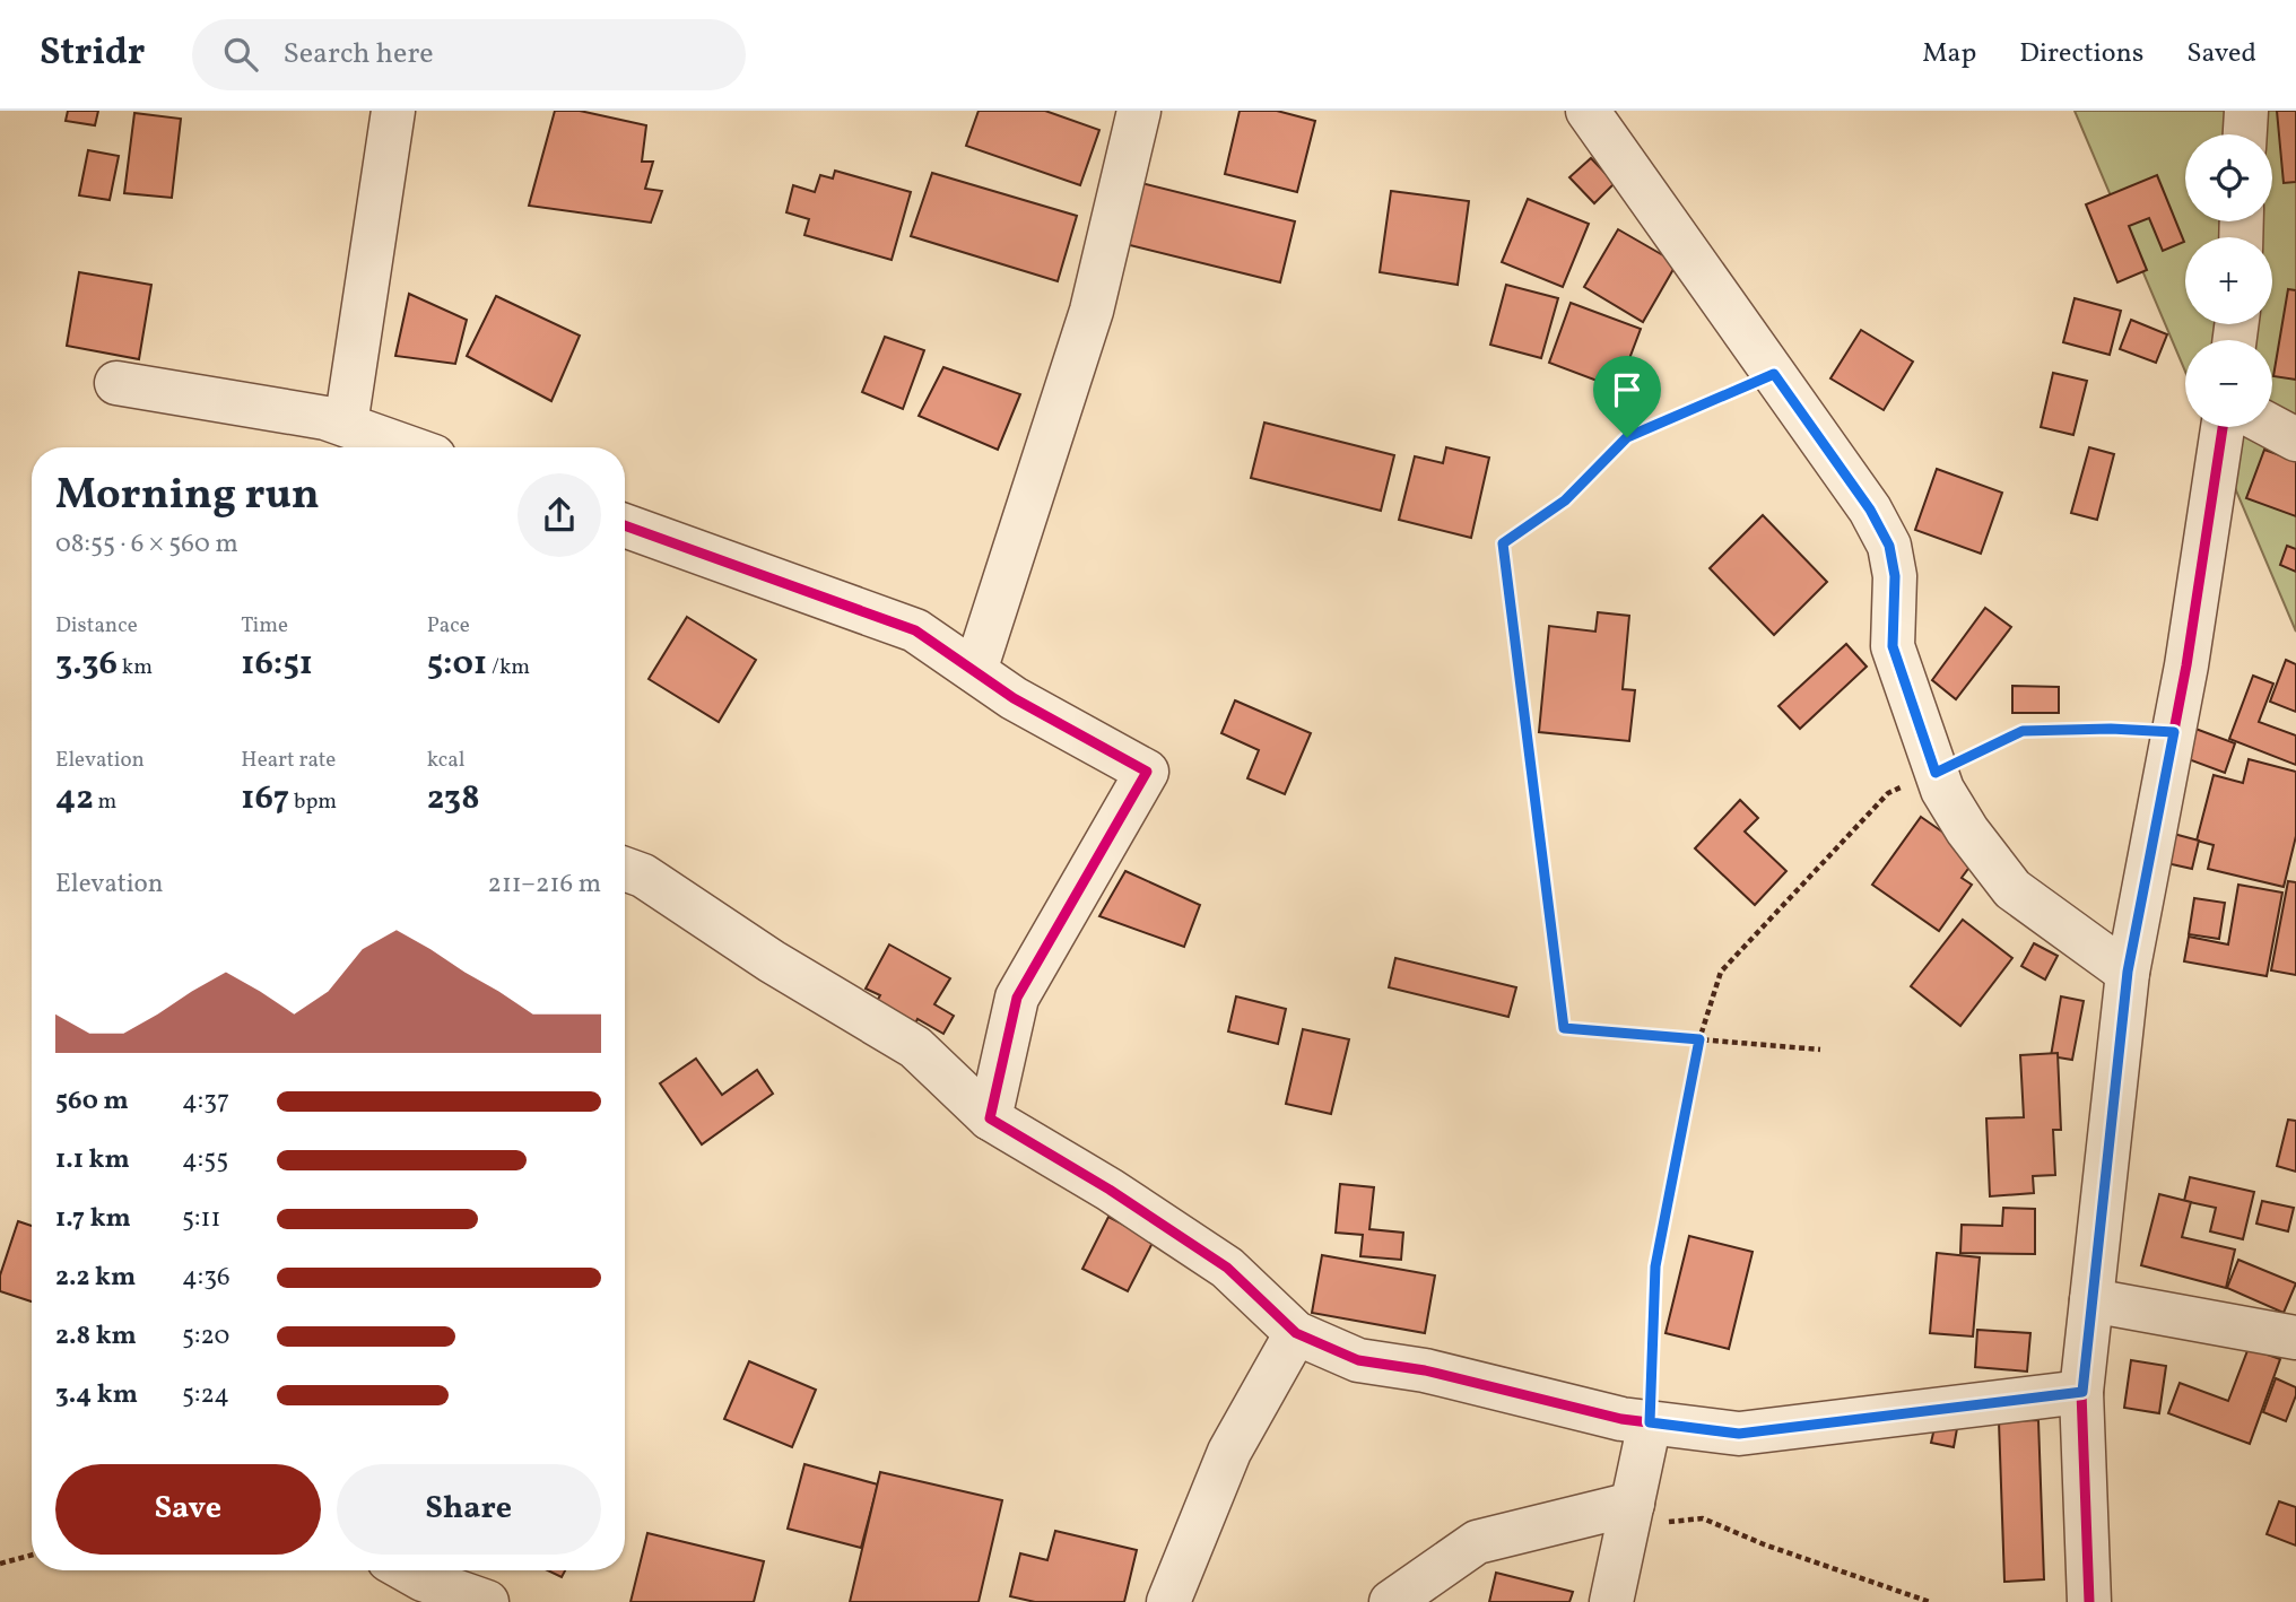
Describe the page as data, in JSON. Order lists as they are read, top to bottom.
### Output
{
  "page": {
    "header": "Stridr",
    "search": "Search here",
    "nav": ["Map", "Directions", "Saved"],
    "map_buttons": ["+", "−"],
    "heading": ["Morning run", "08:55 · 6 × 560 m"],
    "stats": [
      ["Distance", "3.36 km"],
      ["Time", "16:51"],
      ["Pace", "5:01 /km"],
      ["Elevation", "42 m"],
      ["Heart rate", "167 bpm"],
      ["kcal", "238"]
    ],
    "chart": ["Elevation", "211–216 m"],
    "list": [
      {
        "name": "560 m",
        "note": "4:37"
      },
      {
        "name": "1.1 km",
        "note": "4:55"
      },
      {
        "name": "1.7 km",
        "note": "5:11"
      },
      {
        "name": "2.2 km",
        "note": "4:36"
      },
      {
        "name": "2.8 km",
        "note": "5:20"
      },
      {
        "name": "3.4 km",
        "note": "5:24"
      }
    ],
    "buttons": ["Save", "Share"]
  }
}
